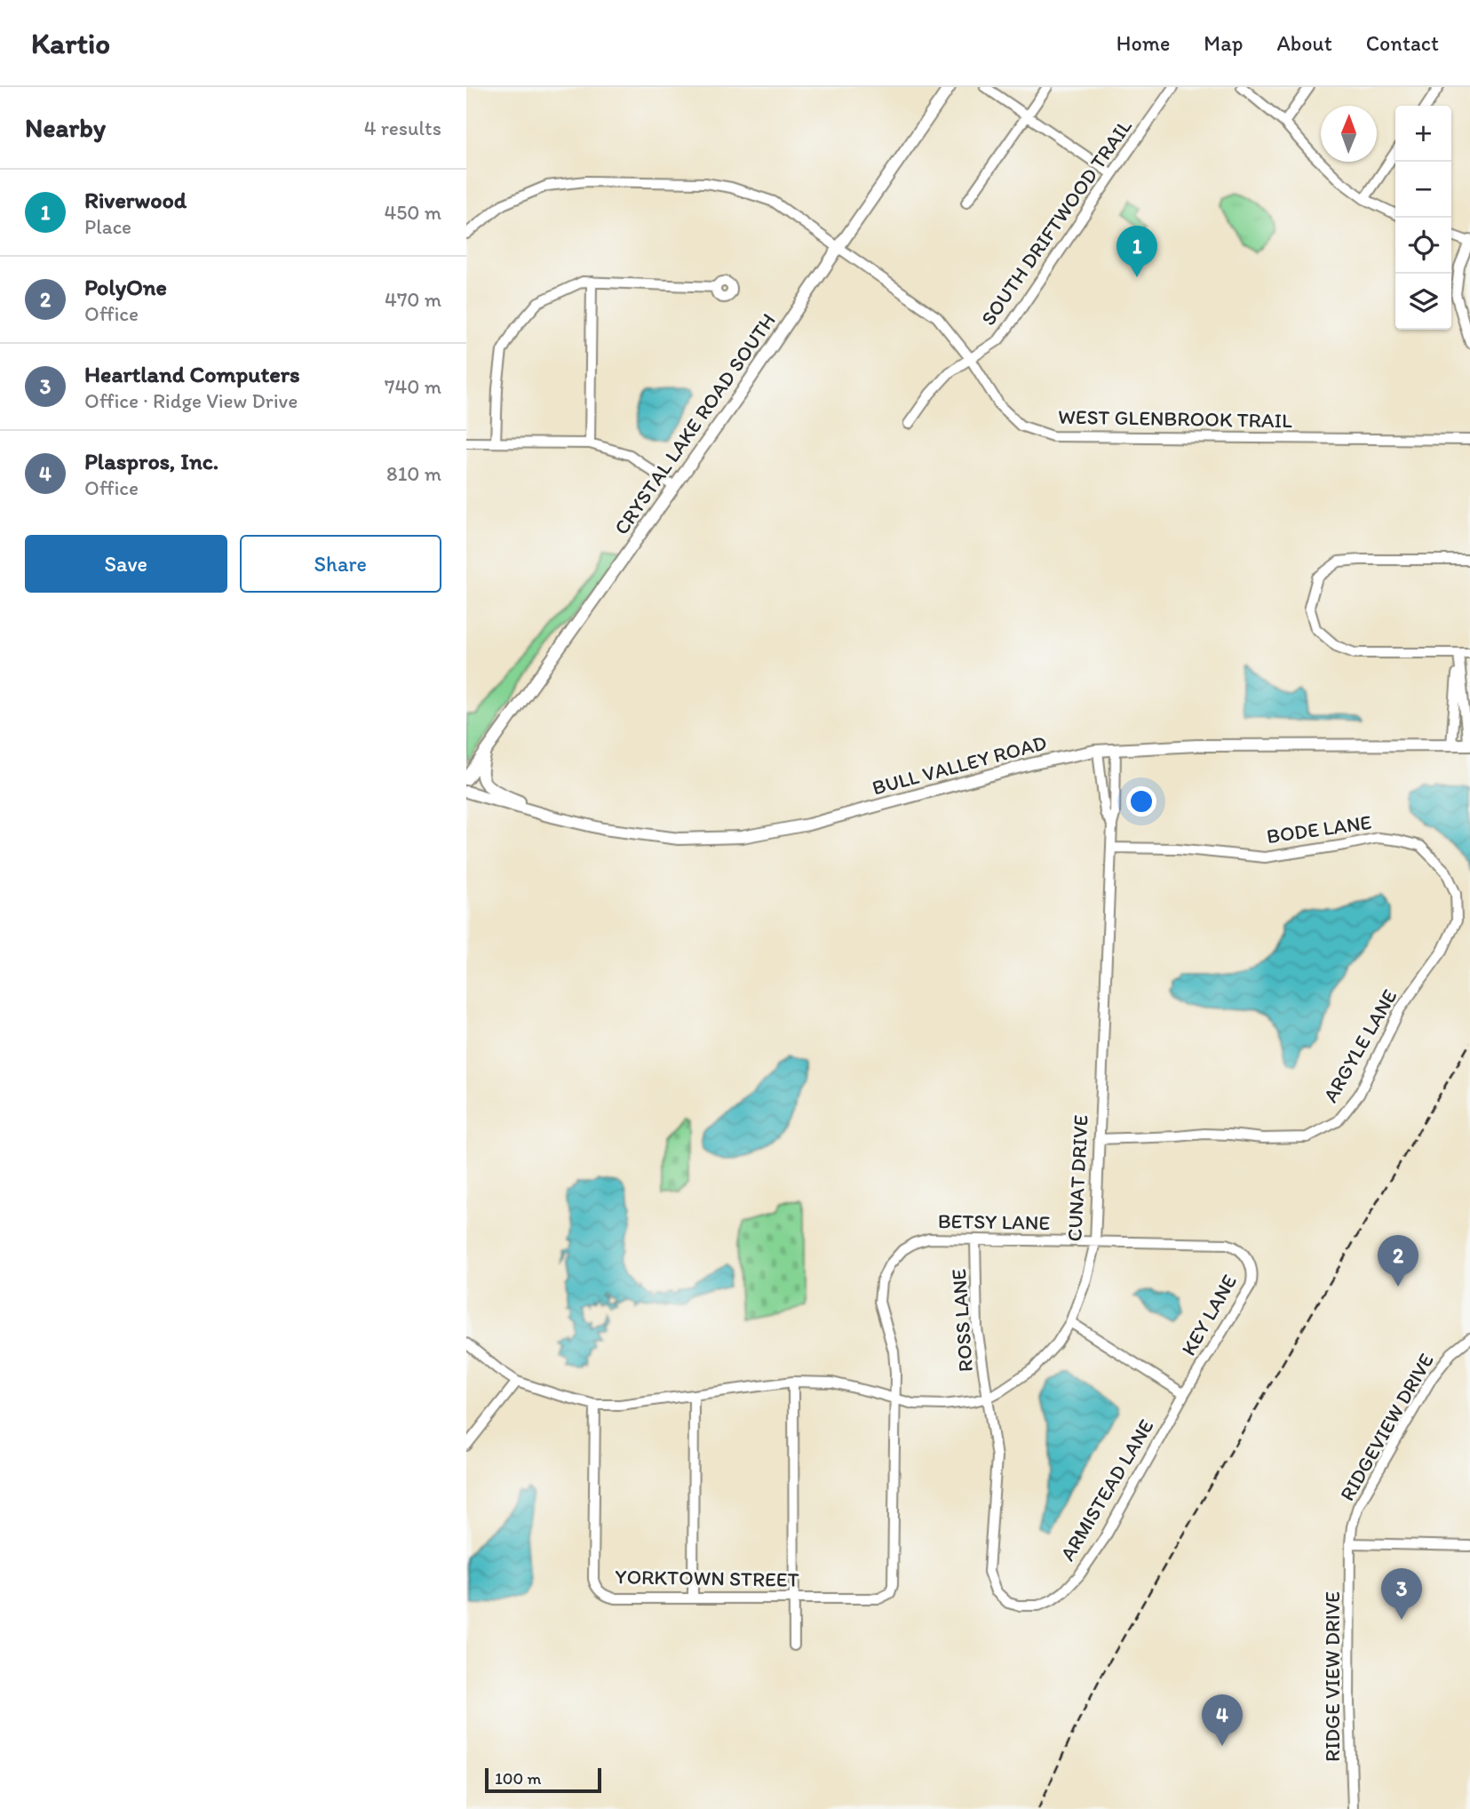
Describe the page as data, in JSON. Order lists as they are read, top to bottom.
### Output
{
  "streets": {
    "street": [
      "SOUTH DRIFTWOOD TRAIL",
      "WEST GLENBROOK TRAIL",
      "CRYSTAL LAKE ROAD SOUTH",
      "BULL VALLEY ROAD",
      "BODE LANE",
      "ARGYLE LANE",
      "CUNAT DRIVE",
      "BETSY LANE",
      "KEY LANE",
      "ROSS LANE",
      "RIDGEVIEW DRIVE",
      "ARMISTEAD LANE",
      "YORKTOWN STREET",
      "RIDGE VIEW DRIVE"
    ]
  },
  "crossings": [
    ["SOUTH DRIFTWOOD TRAIL", "WEST GLENBROOK TRAIL"],
    ["WEST GLENBROOK TRAIL", "CRYSTAL LAKE ROAD SOUTH"],
    ["BULL VALLEY ROAD", "CUNAT DRIVE"],
    ["BODE LANE", "ARGYLE LANE"],
    ["BODE LANE", "CUNAT DRIVE"],
    ["ARGYLE LANE", "CUNAT DRIVE"],
    ["CUNAT DRIVE", "BETSY LANE"],
    ["CUNAT DRIVE", "KEY LANE"],
    ["CUNAT DRIVE", "ROSS LANE"],
    ["CUNAT DRIVE", "ARMISTEAD LANE"],
    ["CUNAT DRIVE", "YORKTOWN STREET"],
    ["BETSY LANE", "KEY LANE"],
    ["BETSY LANE", "ROSS LANE"],
    ["BETSY LANE", "YORKTOWN STREET"],
    ["KEY LANE", "ARMISTEAD LANE"],
    ["ROSS LANE", "ARMISTEAD LANE"],
    ["RIDGEVIEW DRIVE", "RIDGE VIEW DRIVE"]
  ],
  "scale_bar": "100 m",
  "north": "top",
  "page": {
    "header": "Kartio",
    "nav": [
      "Home",
      "Map",
      "About",
      "Contact"
    ],
    "heading": ["Nearby", "4 results"],
    "map_buttons": ["+", "−"],
    "list": [
      {
        "mark": "1",
        "name": "Riverwood",
        "note": "Place",
        "value": "450 m"
      },
      {
        "mark": "2",
        "name": "PolyOne",
        "note": "Office",
        "value": "470 m"
      },
      {
        "mark": "3",
        "name": "Heartland Computers",
        "note": "Office · Ridge View Drive",
        "value": "740 m"
      },
      {
        "mark": "4",
        "name": "Plaspros, Inc.",
        "note": "Office",
        "value": "810 m"
      }
    ],
    "pins": [
      "1",
      "2",
      "3",
      "4"
    ],
    "buttons": ["Save", "Share"],
    "scale": "100 m"
  }
}
